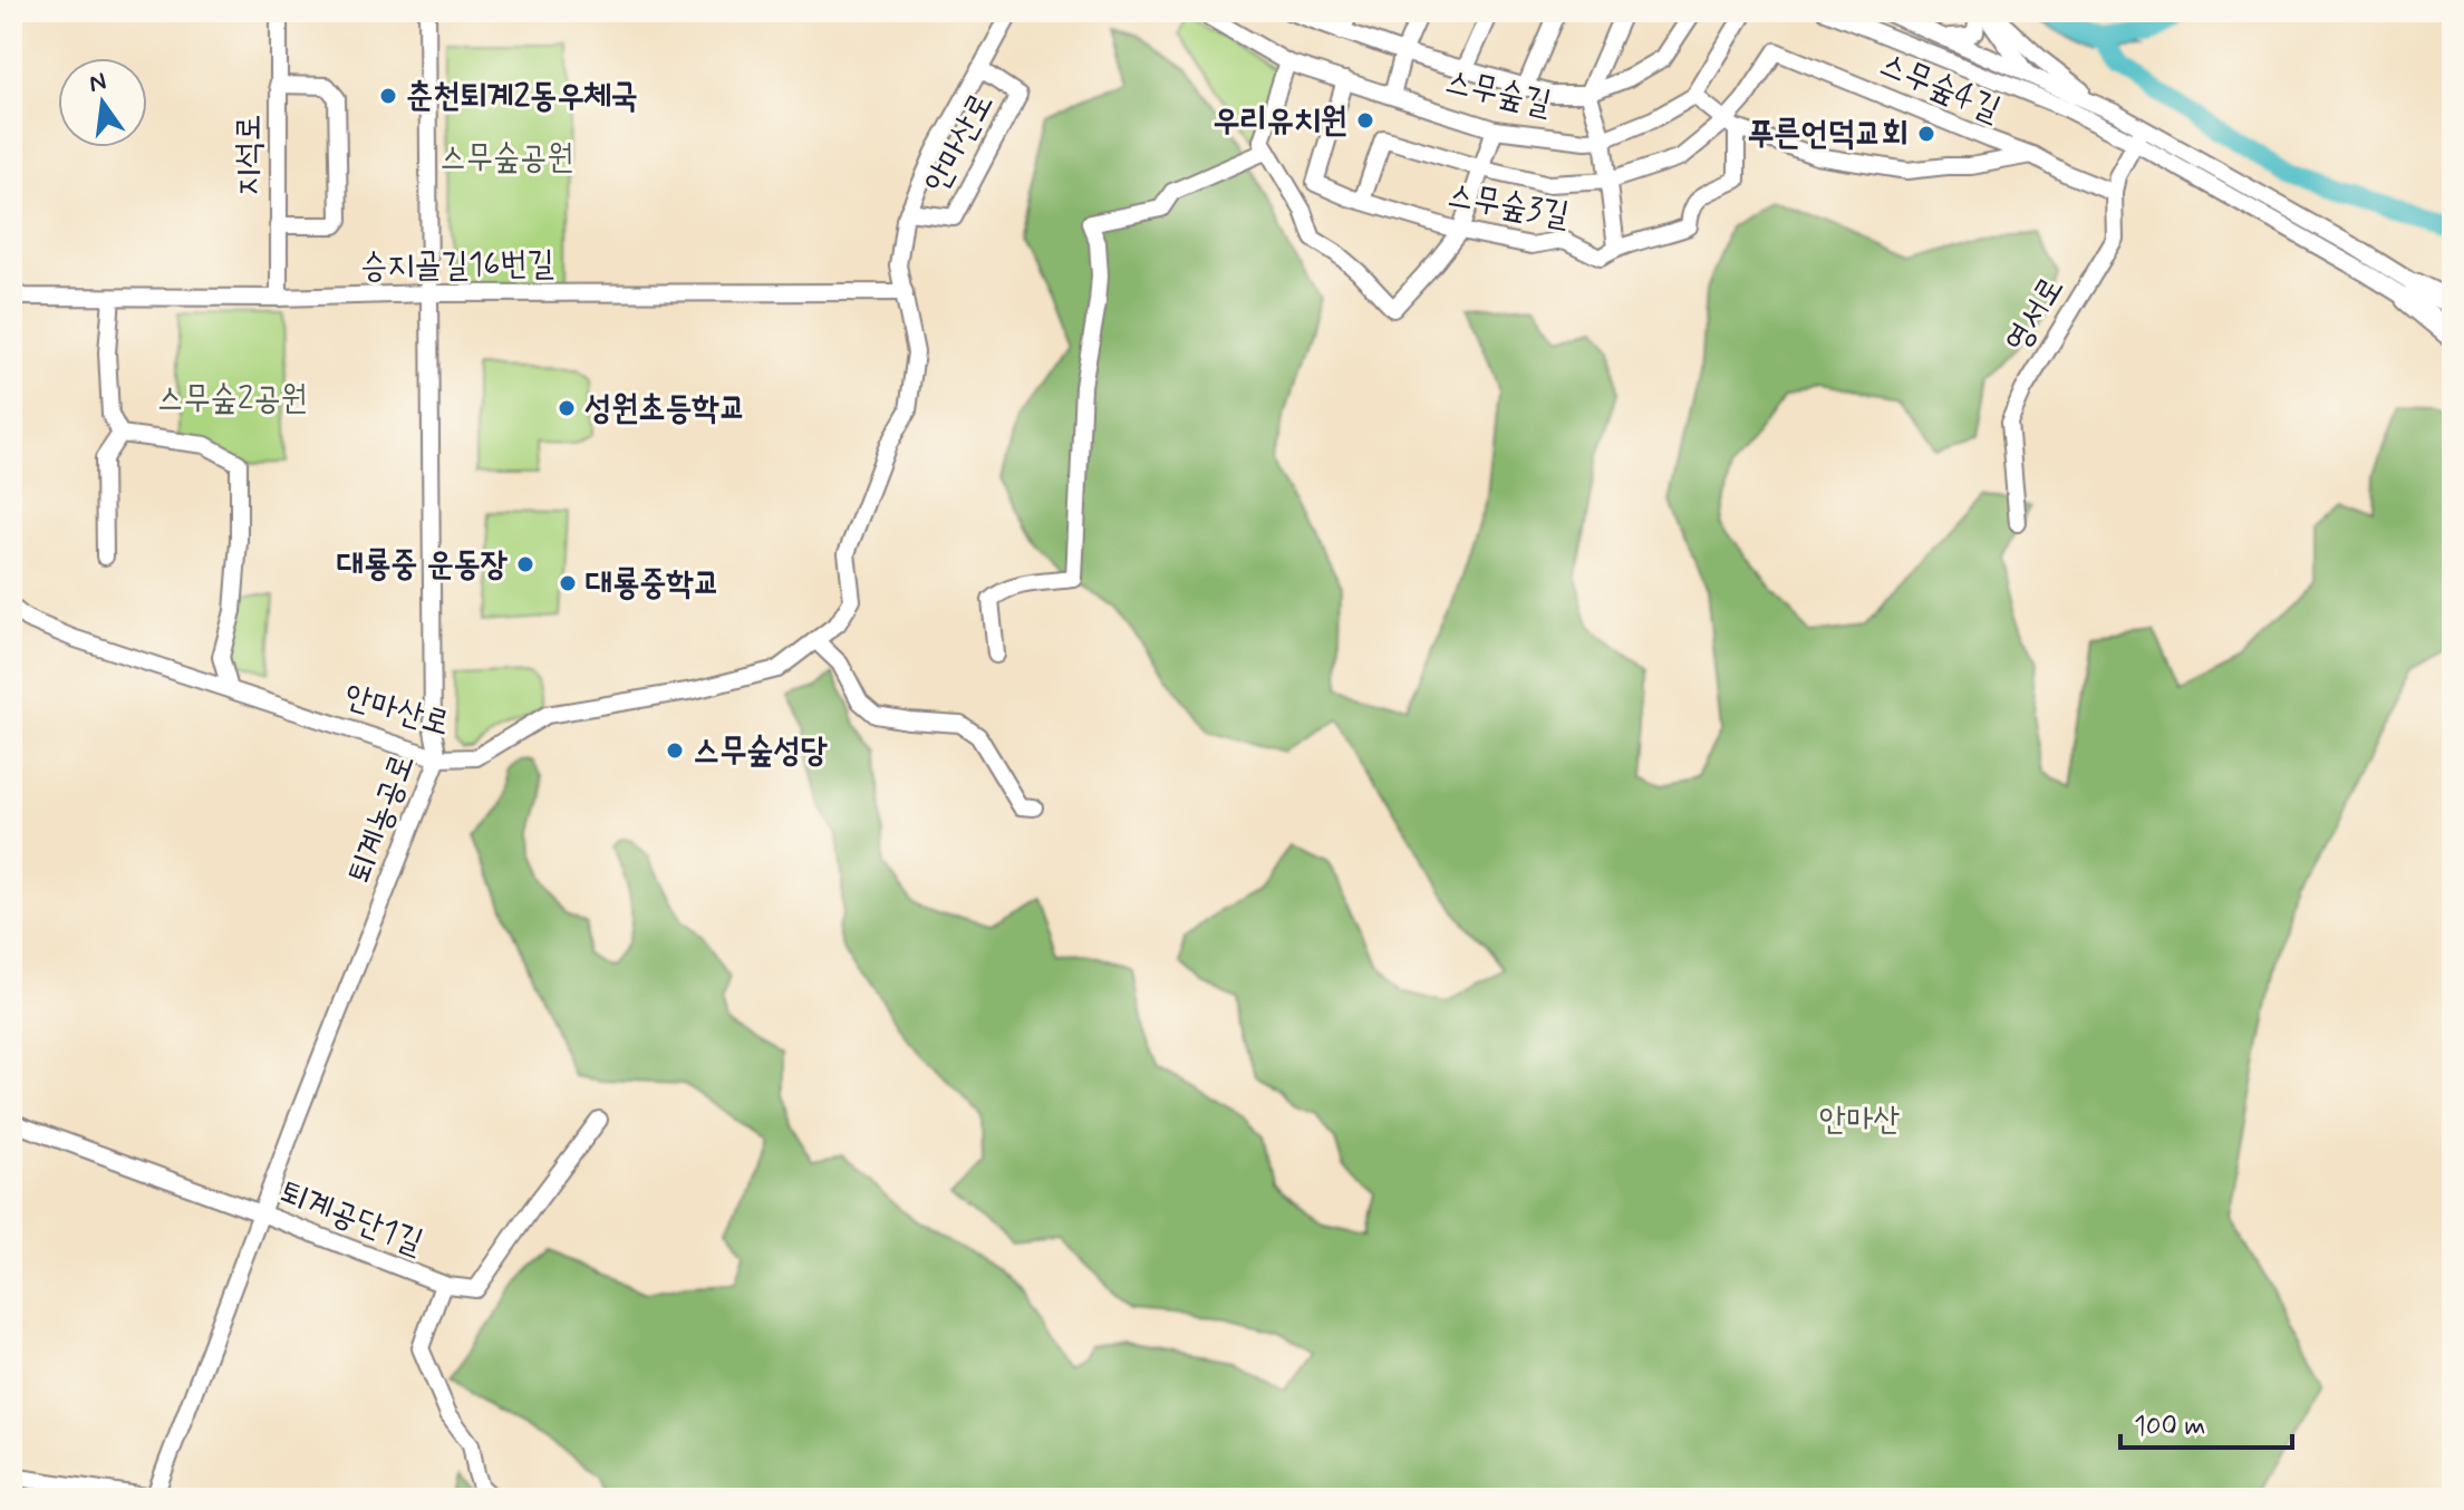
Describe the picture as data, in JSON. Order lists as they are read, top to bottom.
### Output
{
  "streets": {
    "street": [
      "스무숲4길",
      "스무숲길",
      "안마산로",
      "지석로",
      "스무숲3길",
      "승지골길16번길",
      "영서로",
      "퇴계농공로",
      "퇴계공단1길"
    ]
  },
  "crossings": [
    ["스무숲4길", "스무숲3길"],
    ["스무숲4길", "영서로"],
    ["안마산로", "승지골길16번길"],
    ["안마산로", "퇴계농공로"],
    ["지석로", "승지골길16번길"],
    ["승지골길16번길", "퇴계농공로"],
    ["퇴계농공로", "퇴계공단1길"]
  ],
  "parks": ["스무숲공원", "스무숲2공원", "안마산"],
  "places": [
    "춘천퇴계2동우체국",
    "우리유치원",
    "푸른언덕교회",
    "성원초등학교",
    "대룡중 운동장",
    "대룡중학교",
    "스무숲성당"
  ],
  "scale_bar": "100 m",
  "north": "top"
}
